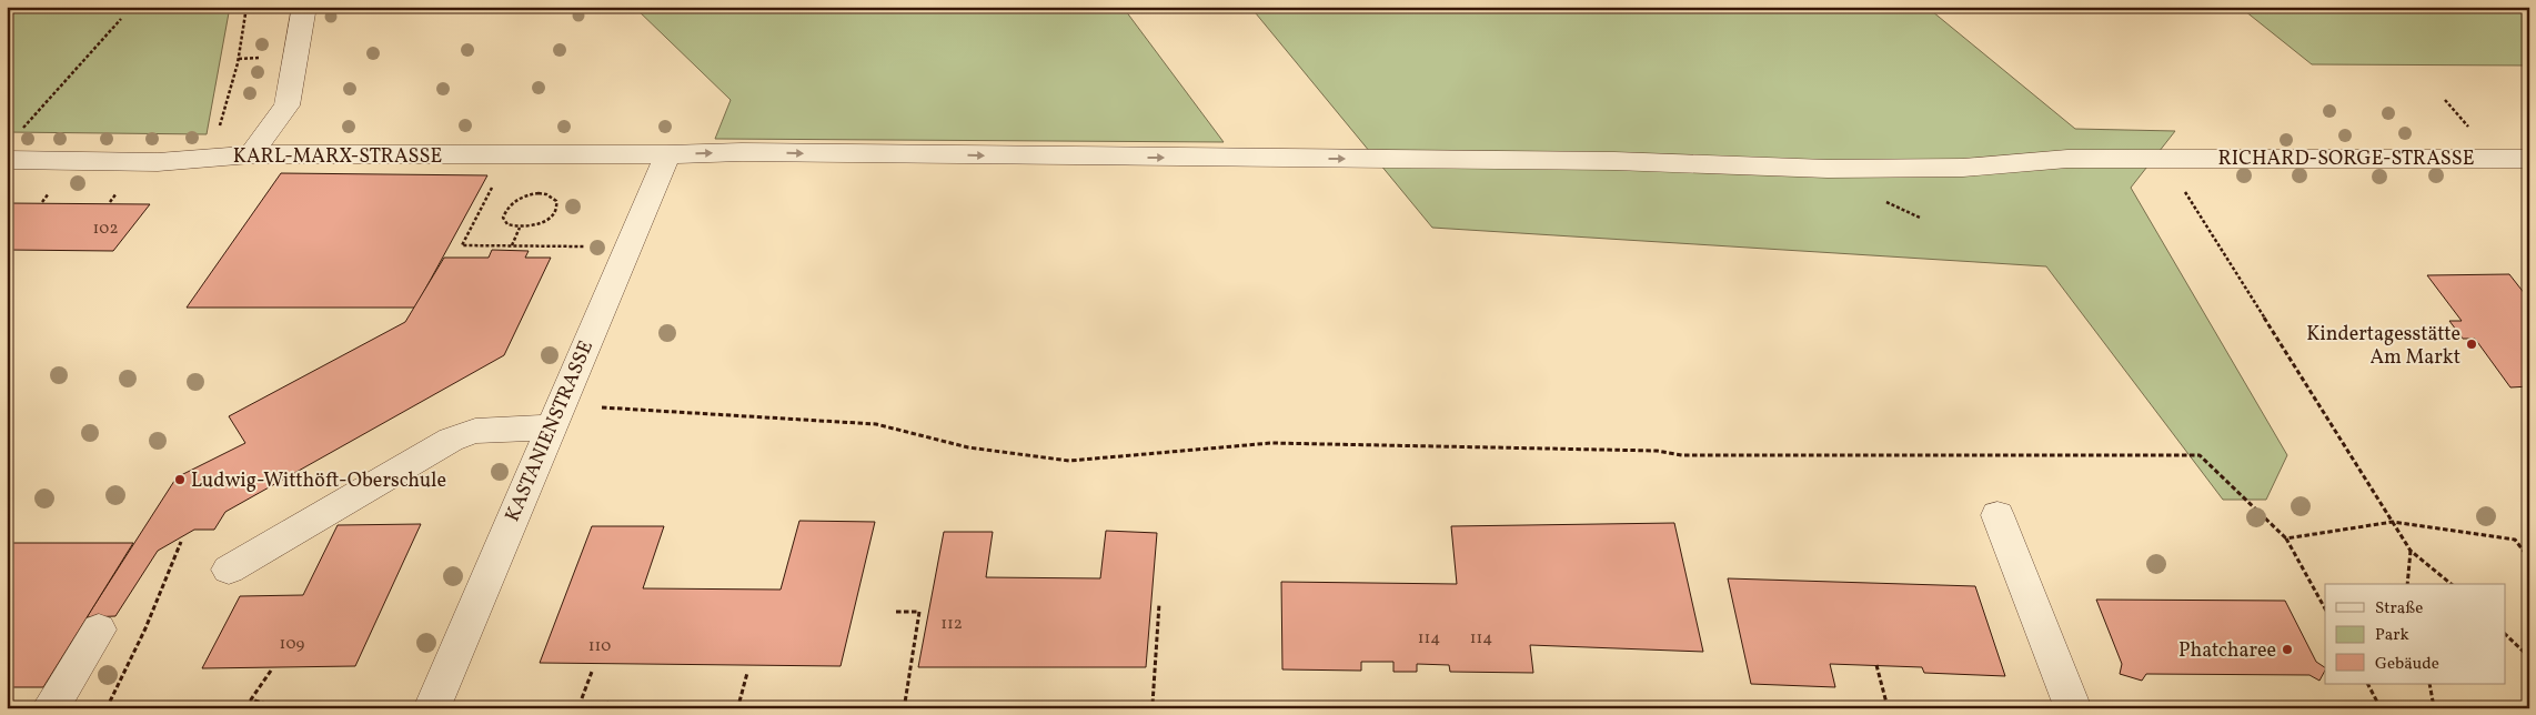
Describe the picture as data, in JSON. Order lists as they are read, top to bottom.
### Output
{
  "streets": {
    "street": ["KARL-MARX-STRASSE", "RICHARD-SORGE-STRASSE", "KASTANIENSTRASSE"]
  },
  "crossings": [
    ["KARL-MARX-STRASSE", "RICHARD-SORGE-STRASSE"],
    ["KARL-MARX-STRASSE", "KASTANIENSTRASSE"]
  ],
  "one_way": ["KARL-MARX-STRASSE"],
  "places": ["Kindertagesstätte Am Markt", "Ludwig-Witthöft-Oberschule", "Phatcharee"],
  "house_numbers": [
    "102",
    "112",
    "114",
    "114",
    "109",
    "110"
  ],
  "legend": ["Straße", "Park", "Gebäude"]
}
